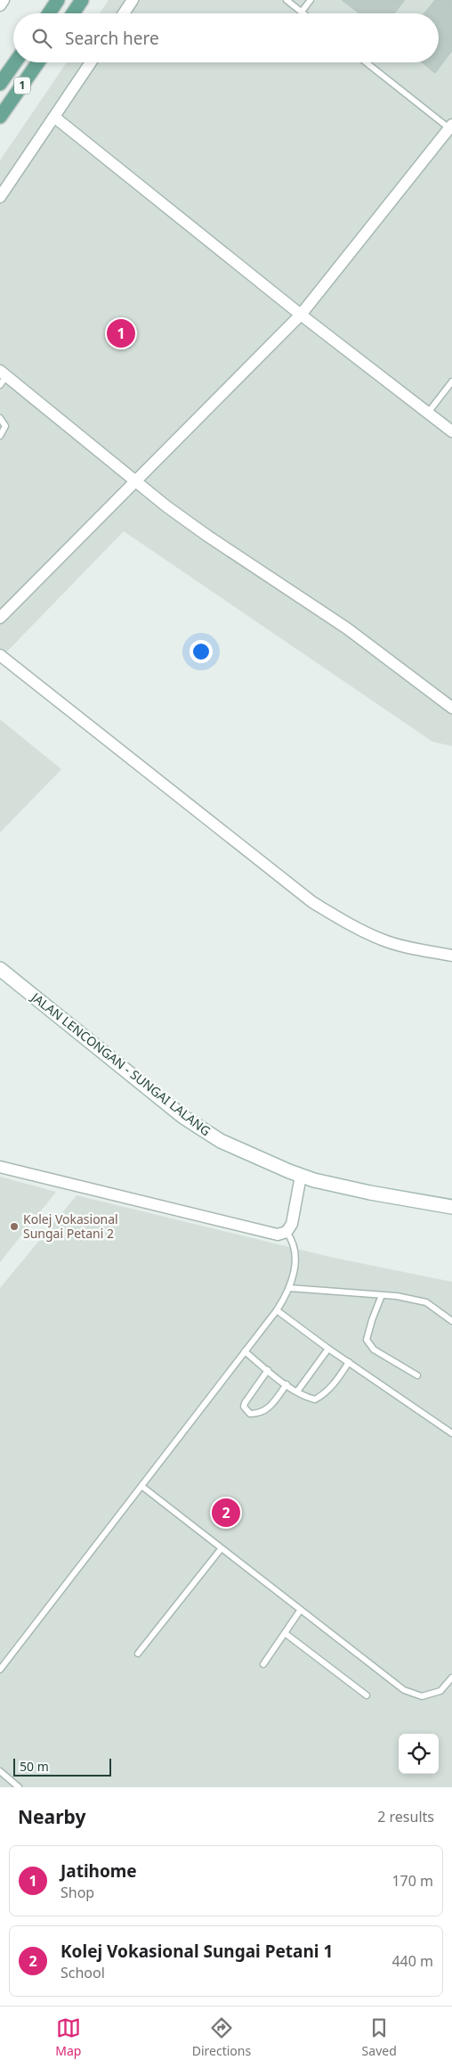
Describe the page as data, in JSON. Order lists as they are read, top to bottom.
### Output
{
  "streets": {
    "main road": ["1"],
    "street": ["JALAN LENCONGAN - SUNGAI LALANG"]
  },
  "places": ["Kolej Vokasional Sungai Petani 2"],
  "scale_bar": "50 m",
  "page": {
    "search": "Search here",
    "pins": ["1", "2"],
    "scale": "50 m",
    "heading": ["Nearby", "2 results"],
    "list": [
      {
        "mark": "1",
        "name": "Jatihome",
        "note": "Shop",
        "value": "170 m"
      },
      {
        "mark": "2",
        "name": "Kolej Vokasional Sungai Petani 1",
        "note": "School",
        "value": "440 m"
      }
    ],
    "nav": ["Map", "Directions", "Saved"]
  }
}
